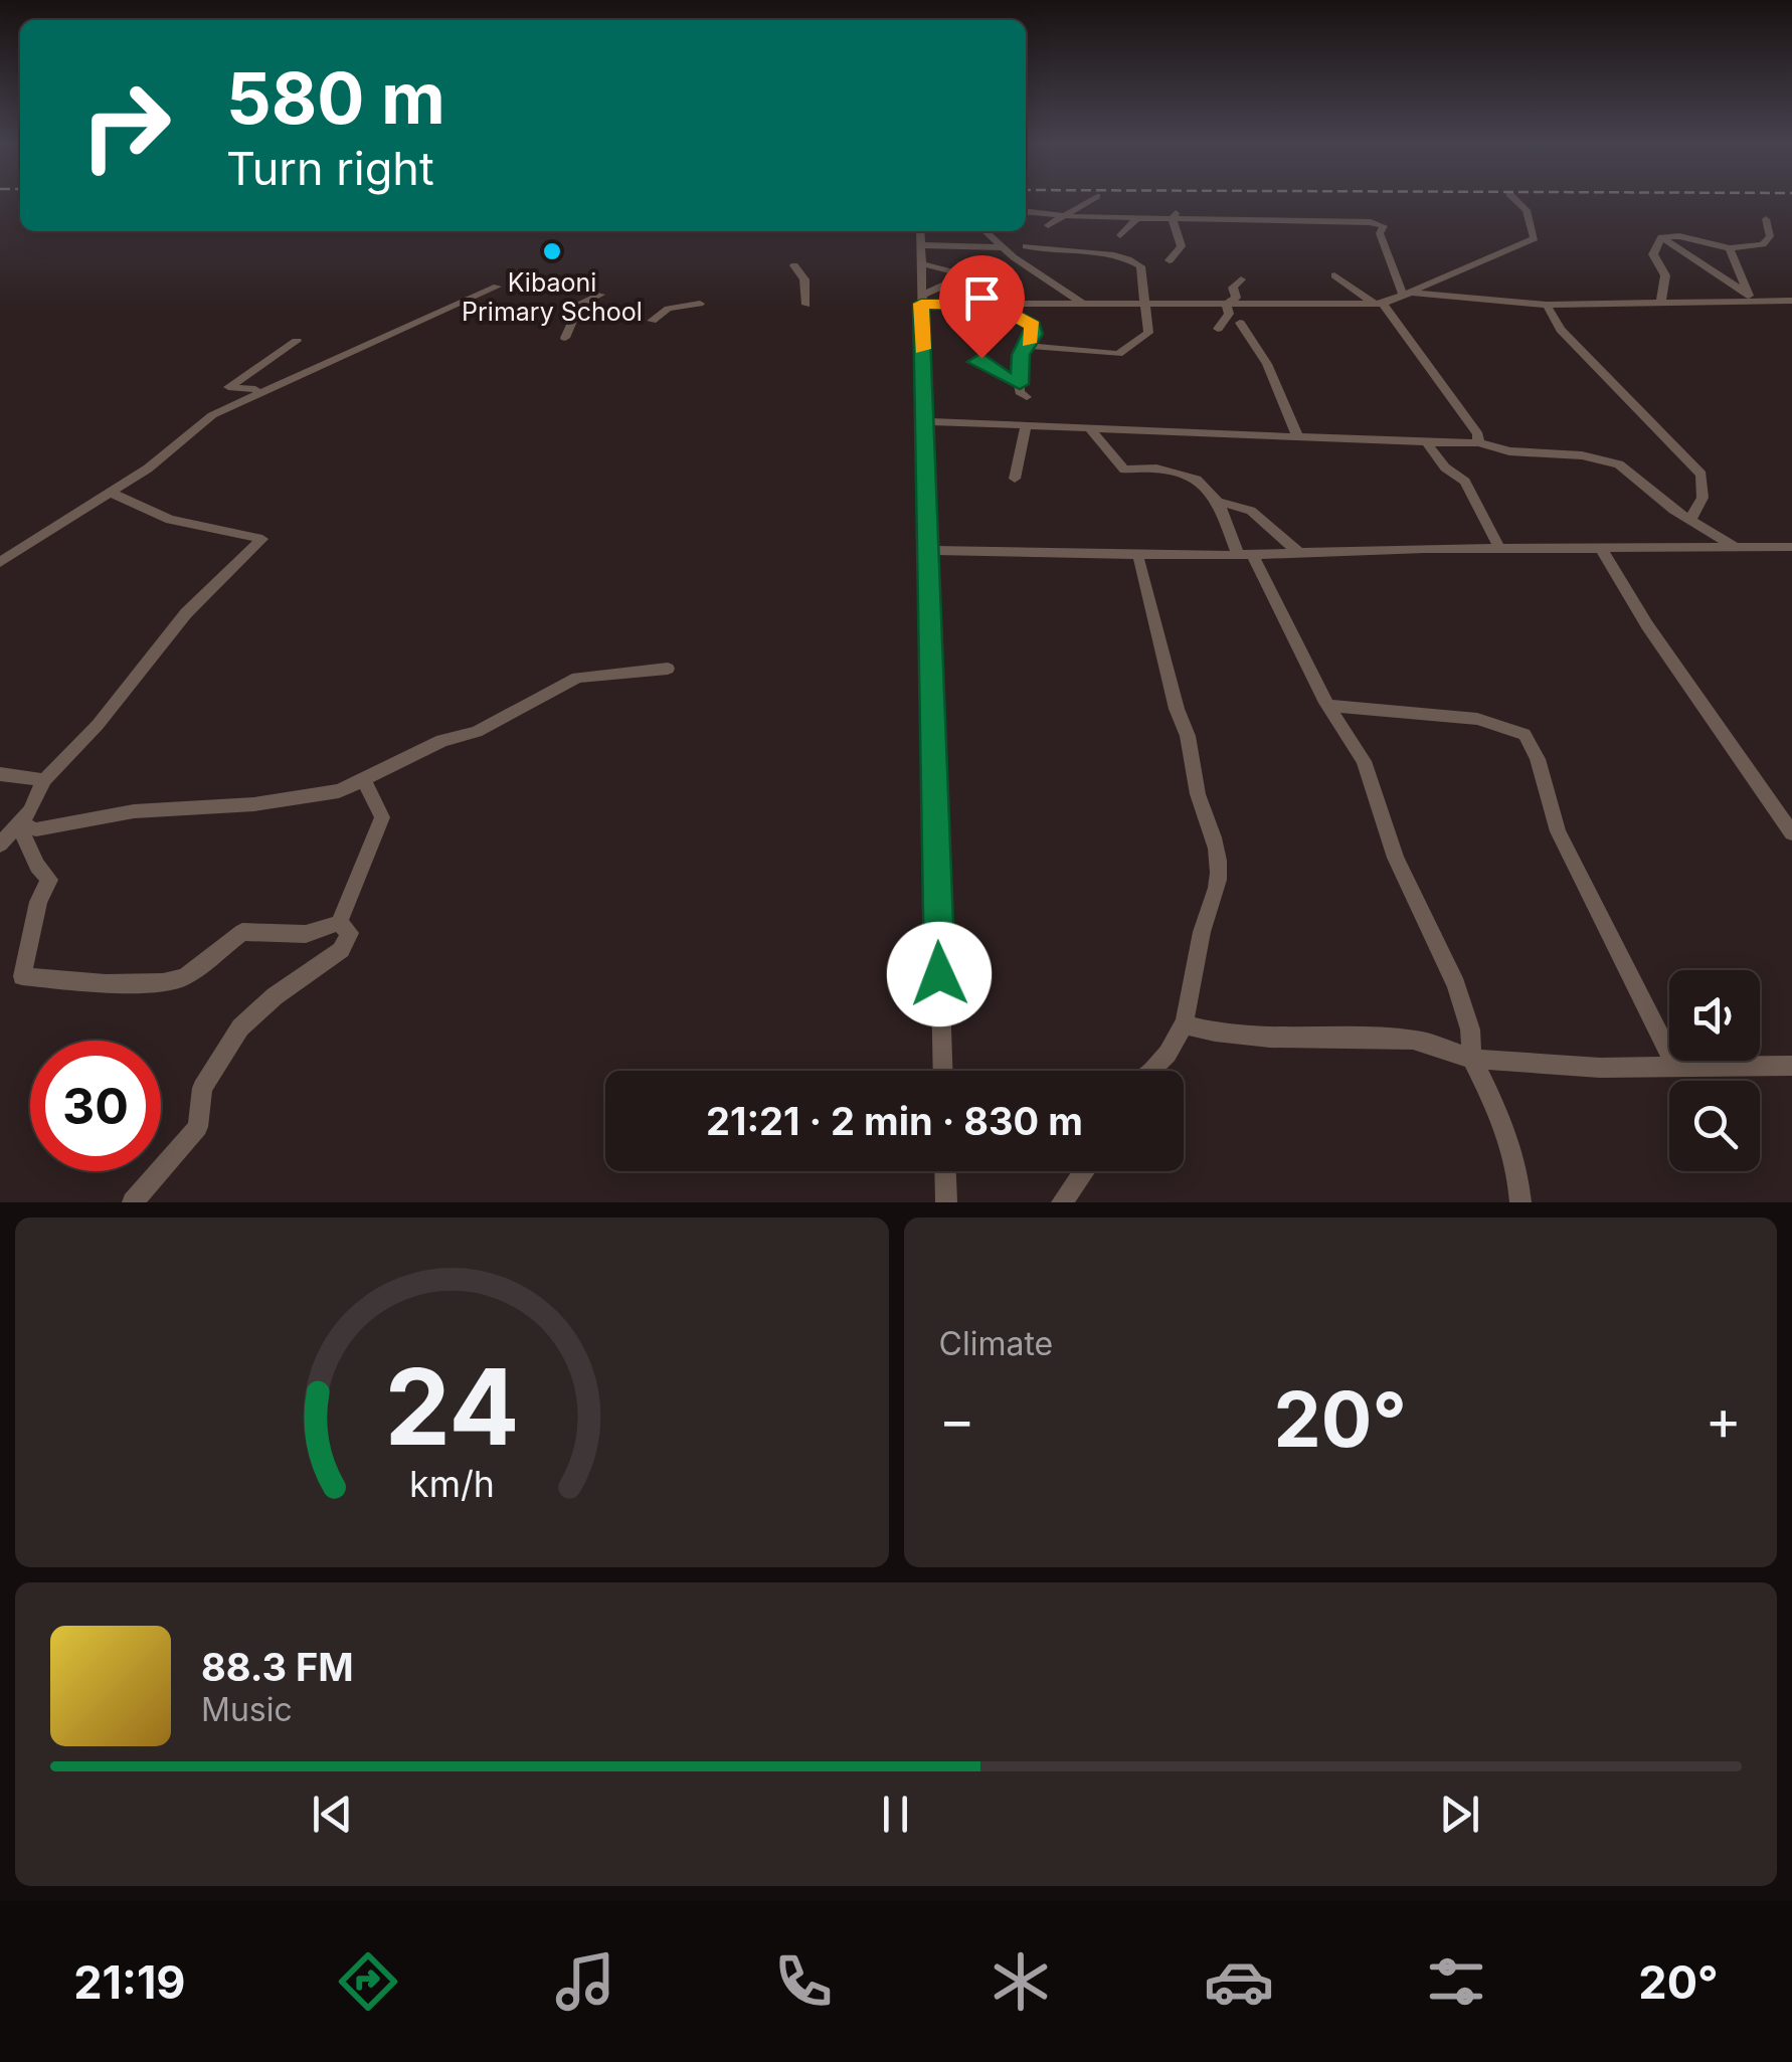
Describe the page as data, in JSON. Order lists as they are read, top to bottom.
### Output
{
  "places": ["Kibaoni Primary School"],
  "page": {
    "turn": ["580 m", "Turn right"],
    "limit": "30",
    "trip": "21:21 · 2 min · 830 m",
    "tile": "Climate",
    "heat": ["−", "20°", "+"],
    "song": ["88.3 FM", "Music"],
    "tabs": ["21:19", "20°"],
    "gauge": ["24", "km/h"]
  }
}
